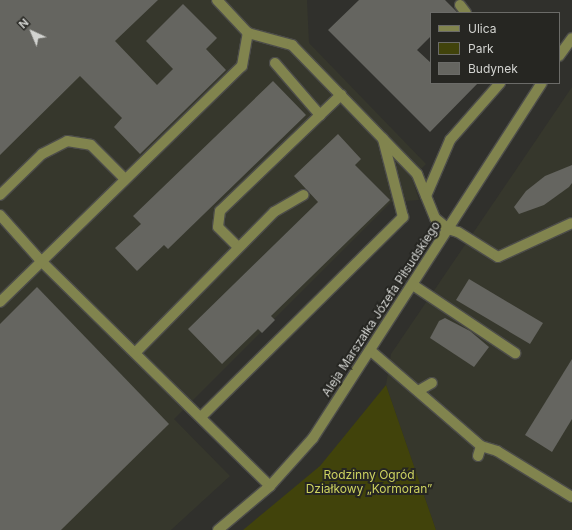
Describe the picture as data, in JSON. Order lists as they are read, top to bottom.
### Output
{
  "streets": {
    "street": ["Aleja Marszałka Józefa Piłsudskiego"]
  },
  "parks": ["Rodzinny Ogród Działkowy „Kormoran”"],
  "legend": ["Ulica", "Park", "Budynek"],
  "north": "top left"
}
